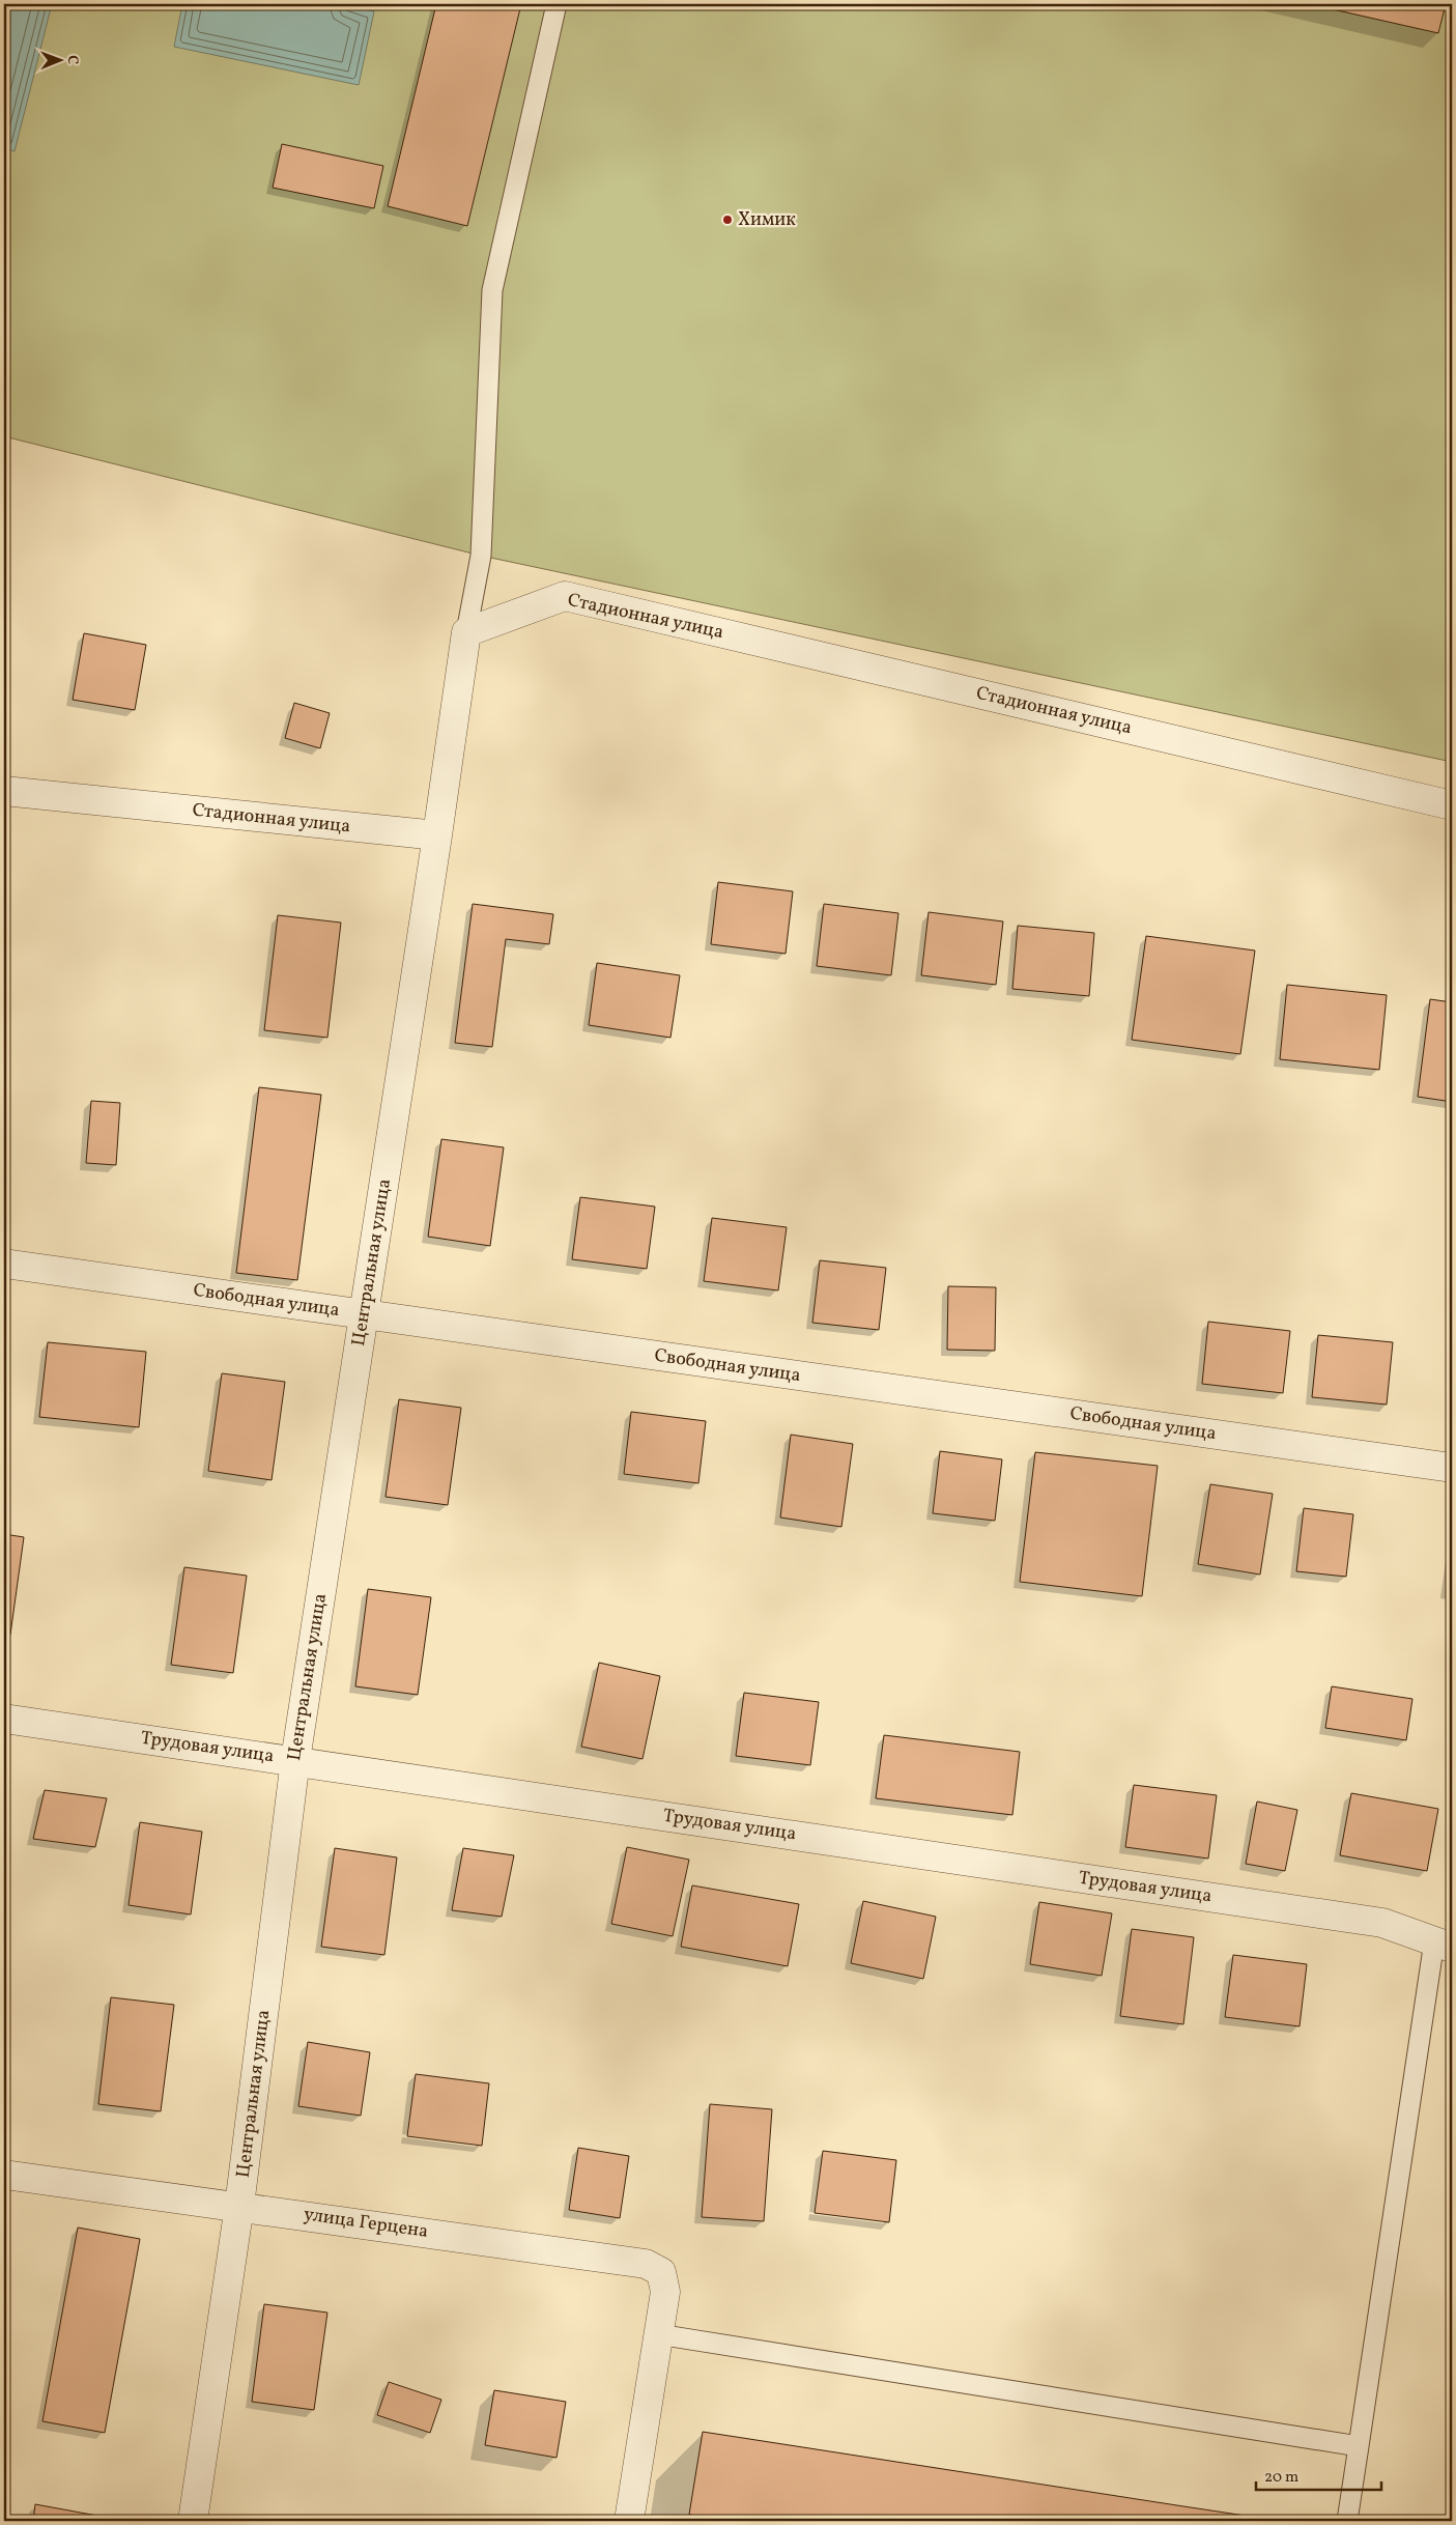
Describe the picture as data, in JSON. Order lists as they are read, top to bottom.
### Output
{
  "streets": {
    "street": [
      "Стадионная улица",
      "Центральная улица",
      "Свободная улица",
      "Трудовая улица",
      "улица Герцена"
    ]
  },
  "crossings": [
    ["Стадионная улица", "Центральная улица"],
    ["Центральная улица", "Свободная улица"],
    ["Центральная улица", "Трудовая улица"],
    ["Центральная улица", "улица Герцена"]
  ],
  "places": ["Химик"],
  "scale_bar": "20 m",
  "north": "right"
}
